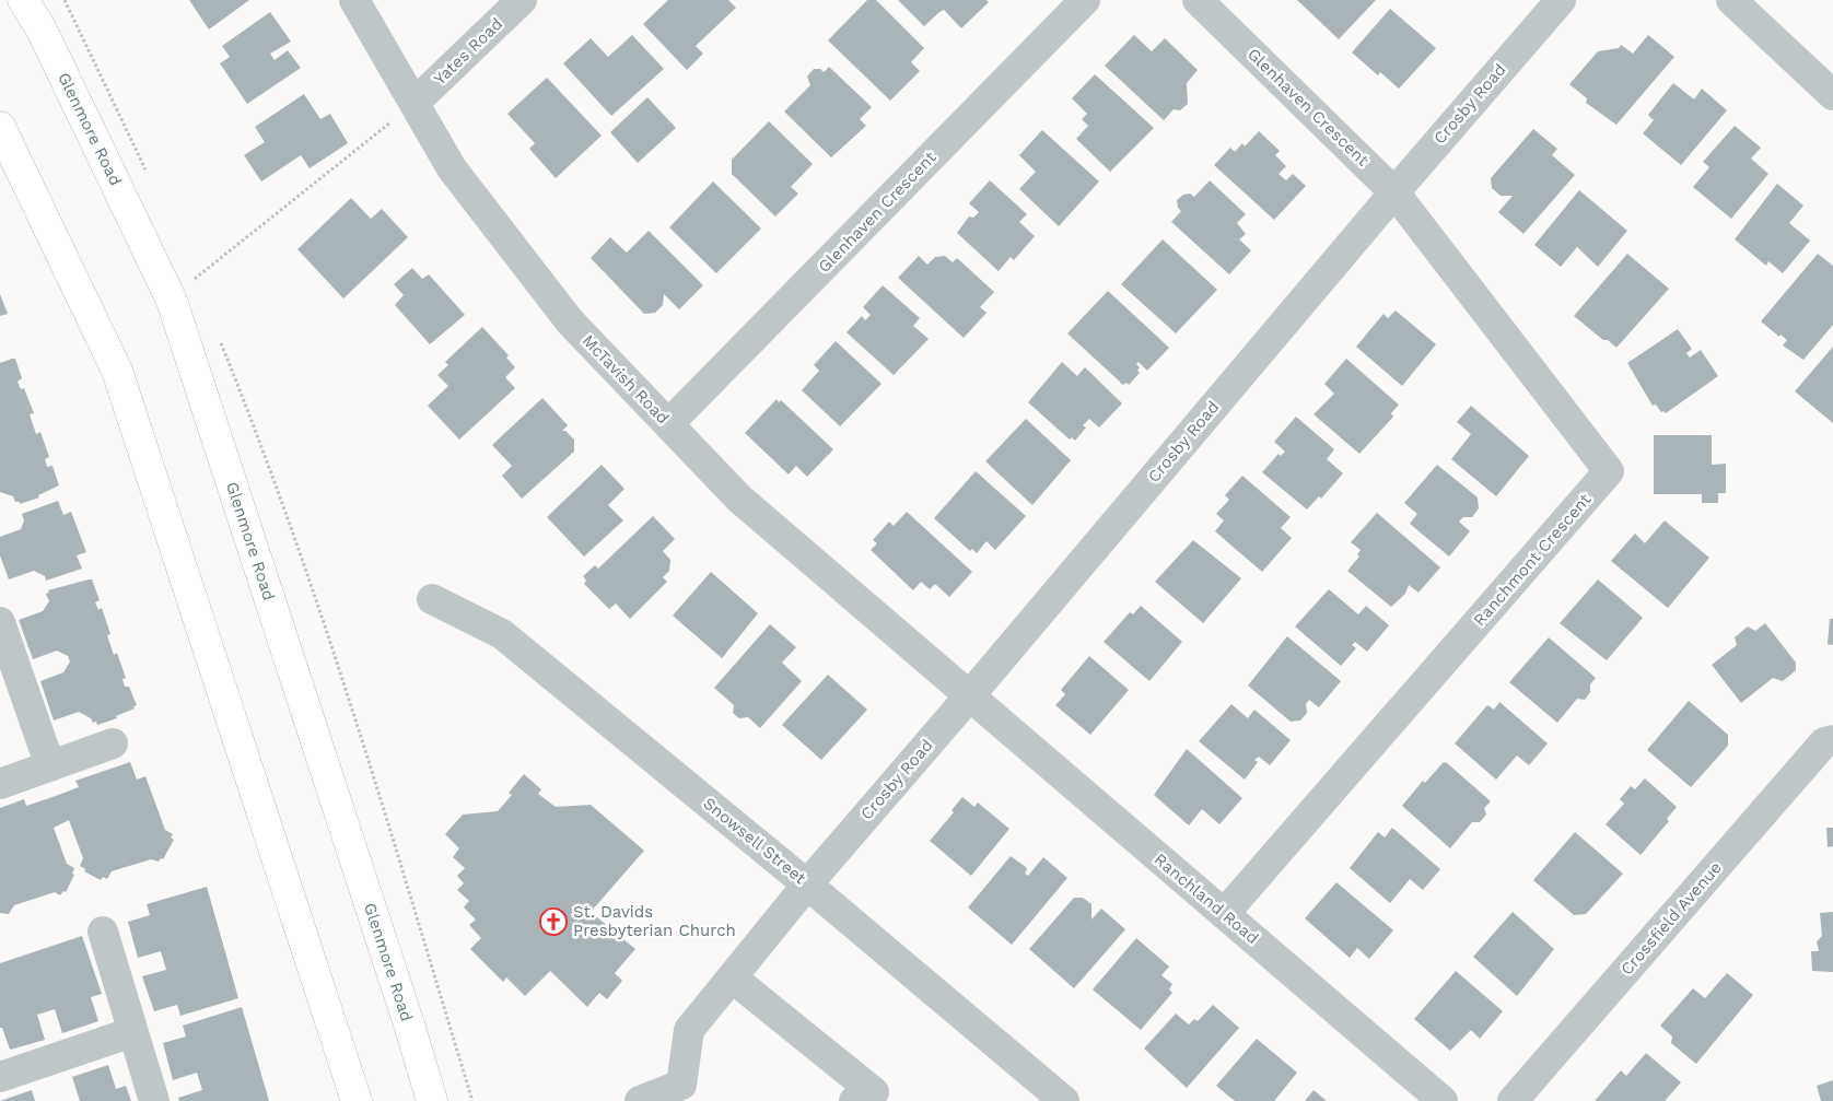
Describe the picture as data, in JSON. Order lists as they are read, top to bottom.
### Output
{
  "streets": {
    "main road": ["Glenmore Road"],
    "street": [
      "Yates Road",
      "Crosby Road",
      "Glenhaven Crescent",
      "McTavish Road",
      "Ranchmont Crescent",
      "Snowsell Street",
      "Ranchland Road",
      "Crossfield Avenue"
    ]
  },
  "crossings": [
    ["Yates Road", "McTavish Road"],
    ["Crosby Road", "Glenhaven Crescent"],
    ["Crosby Road", "McTavish Road"],
    ["Crosby Road", "Ranchmont Crescent"],
    ["Crosby Road", "Snowsell Street"],
    ["Crosby Road", "Ranchland Road"],
    ["Glenhaven Crescent", "McTavish Road"],
    ["Glenhaven Crescent", "Ranchmont Crescent"],
    ["McTavish Road", "Ranchland Road"],
    ["Ranchmont Crescent", "Ranchland Road"]
  ],
  "places": {
    "church": ["St. Davids Presbyterian Church"]
  }
}
